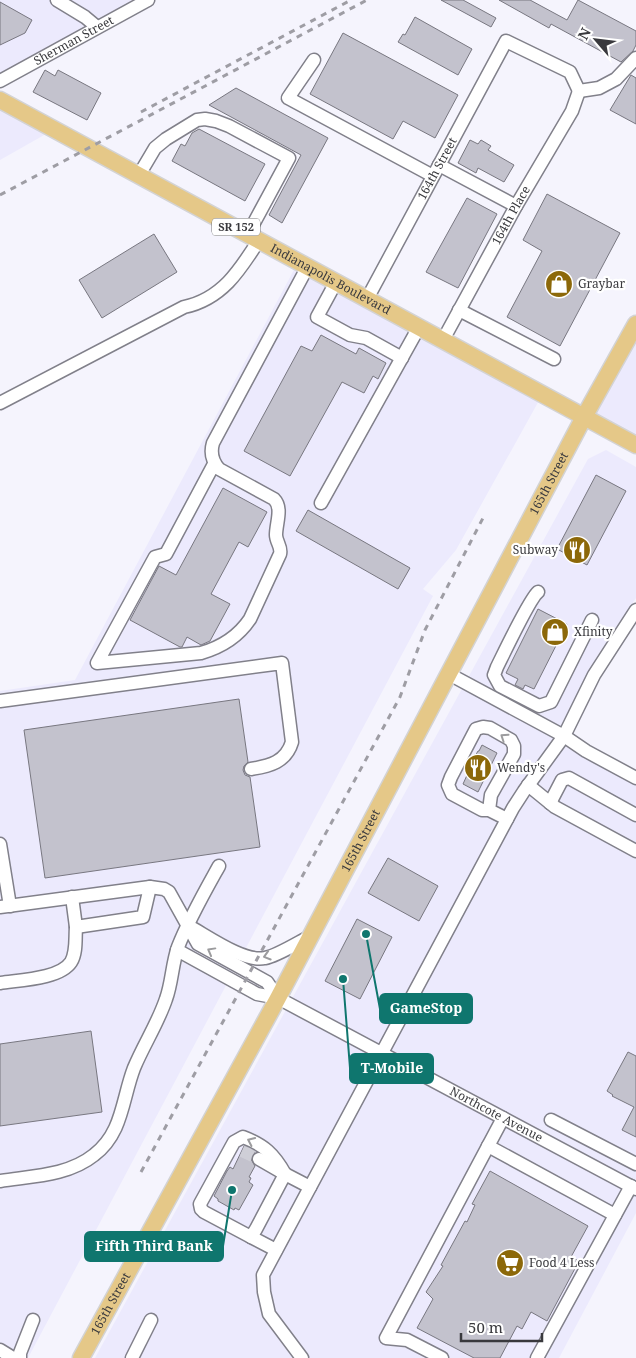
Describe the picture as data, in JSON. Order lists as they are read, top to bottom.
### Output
{
  "streets": {
    "main road": ["SR 152", "Indianapolis Boulevard", "165th Street"],
    "street": [
      "Sherman Street",
      "164th Street",
      "164th Place",
      "Northcote Avenue"
    ]
  },
  "crossings": [
    ["164th Street", "164th Place"],
    ["164th Street", "Indianapolis Boulevard"],
    ["164th Place", "Indianapolis Boulevard"],
    ["Indianapolis Boulevard", "165th Street"],
    ["165th Street", "Northcote Avenue"]
  ],
  "places": {
    "shop": ["Graybar", "Xfinity"],
    "restaurant": ["Subway", "Wendy's"],
    "other": ["GameStop", "T-Mobile", "Fifth Third Bank"],
    "supermarket": ["Food 4 Less"]
  },
  "scale_bar": "50 m",
  "north": "top left"
}
